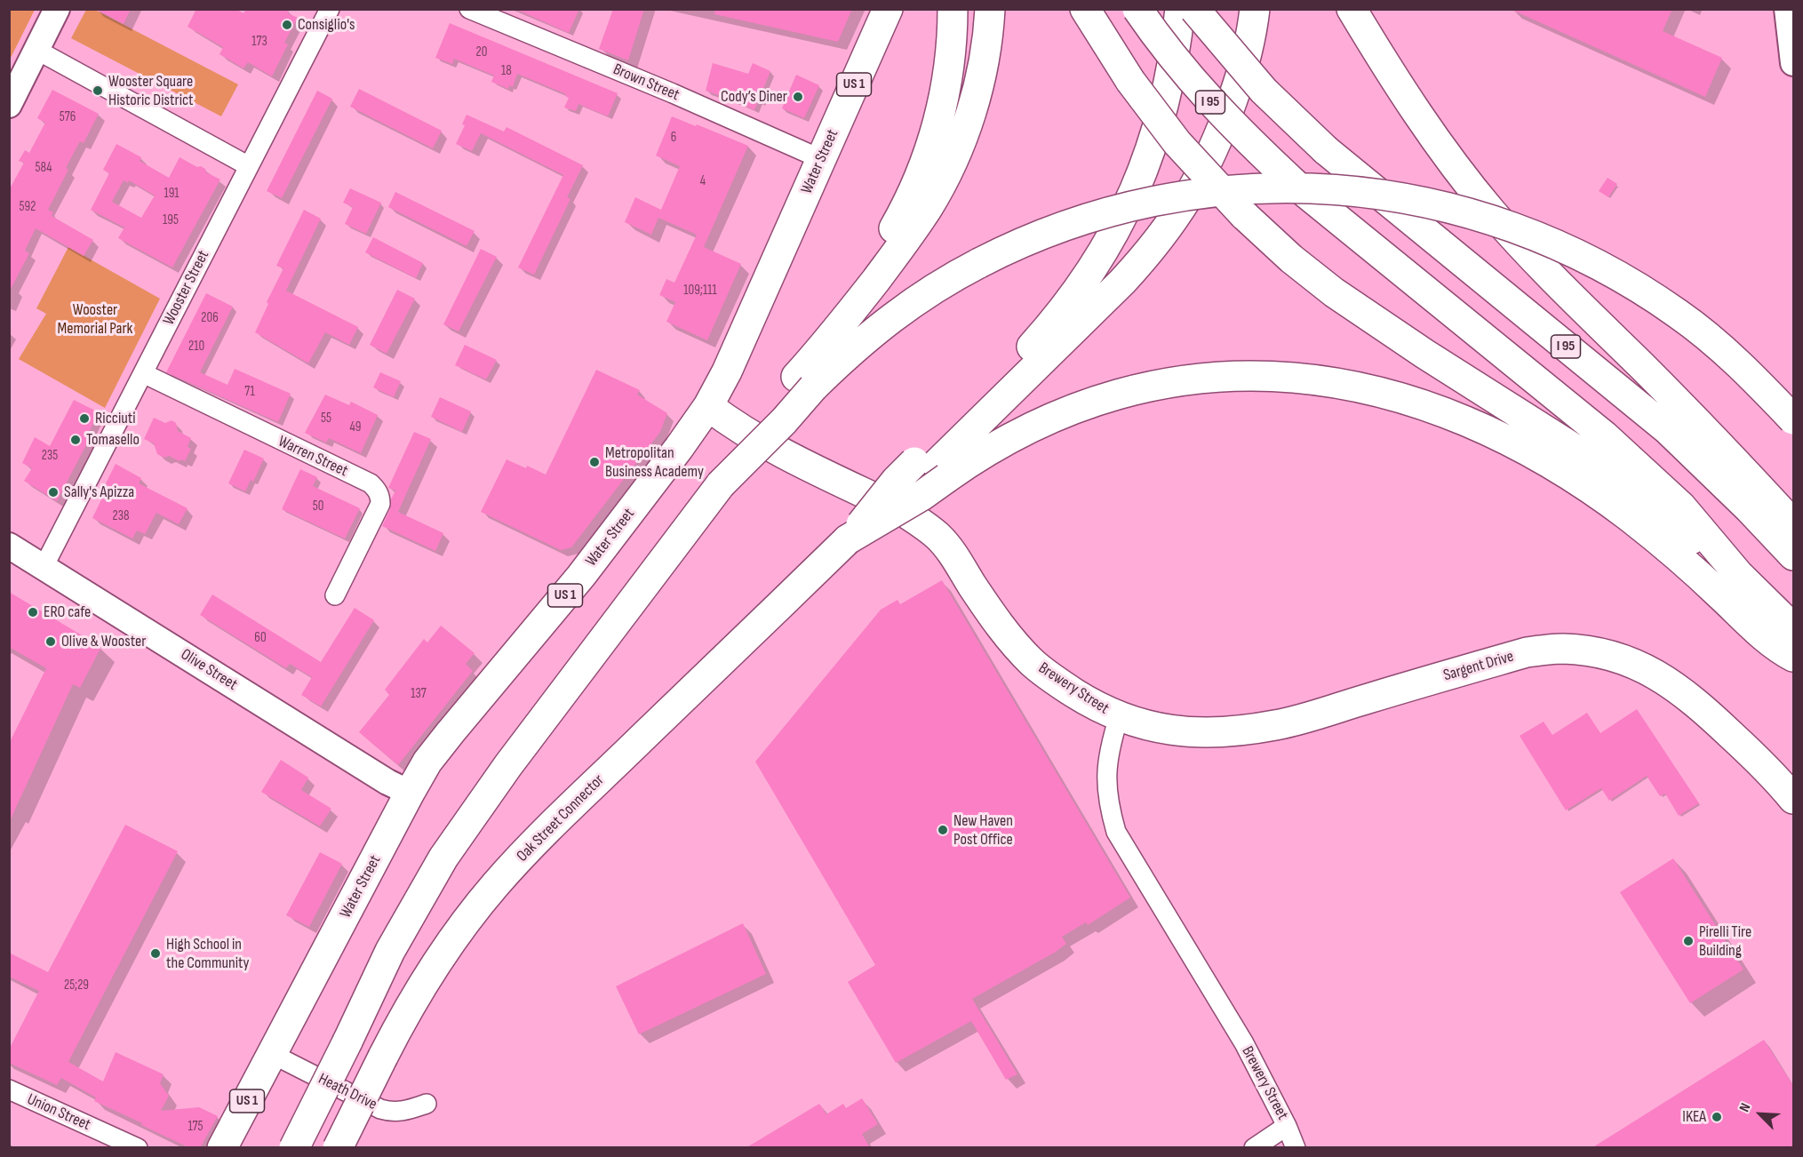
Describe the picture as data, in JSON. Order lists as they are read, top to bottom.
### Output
{
  "streets": {
    "main road": [
      "US 1",
      "I 95",
      "Water Street",
      "Sargent Drive",
      "Brewery Street",
      "Oak Street Connector"
    ],
    "street": [
      "Brown Street",
      "Wooster Street",
      "Warren Street",
      "Olive Street",
      "Heath Drive",
      "Union Street"
    ]
  },
  "crossings": [
    ["Brown Street", "Water Street"],
    ["Water Street", "Olive Street"],
    ["Water Street", "Brewery Street"],
    ["Water Street", "Heath Drive"],
    ["Wooster Street", "Warren Street"],
    ["Wooster Street", "Olive Street"],
    ["Sargent Drive", "Brewery Street"]
  ],
  "parks": ["Wooster Memorial Park"],
  "places": [
    "Consiglio's",
    "Wooster Square Historic District",
    "Cody’s Diner",
    "Ricciuti",
    "Tomasello",
    "Metropolitan Business Academy",
    "Sally's Apizza",
    "ERO cafe",
    "Olive & Wooster",
    "New Haven Post Office",
    "Pirelli Tire Building",
    "High School in the Community",
    "IKEA"
  ],
  "house_numbers": [
    "173",
    "20",
    "18",
    "576",
    "6",
    "584",
    "4",
    "191",
    "592",
    "195",
    "109;111",
    "206",
    "210",
    "71",
    "55",
    "49",
    "235",
    "50",
    "238",
    "60",
    "137",
    "25;29",
    "175"
  ],
  "north": "top left"
}
